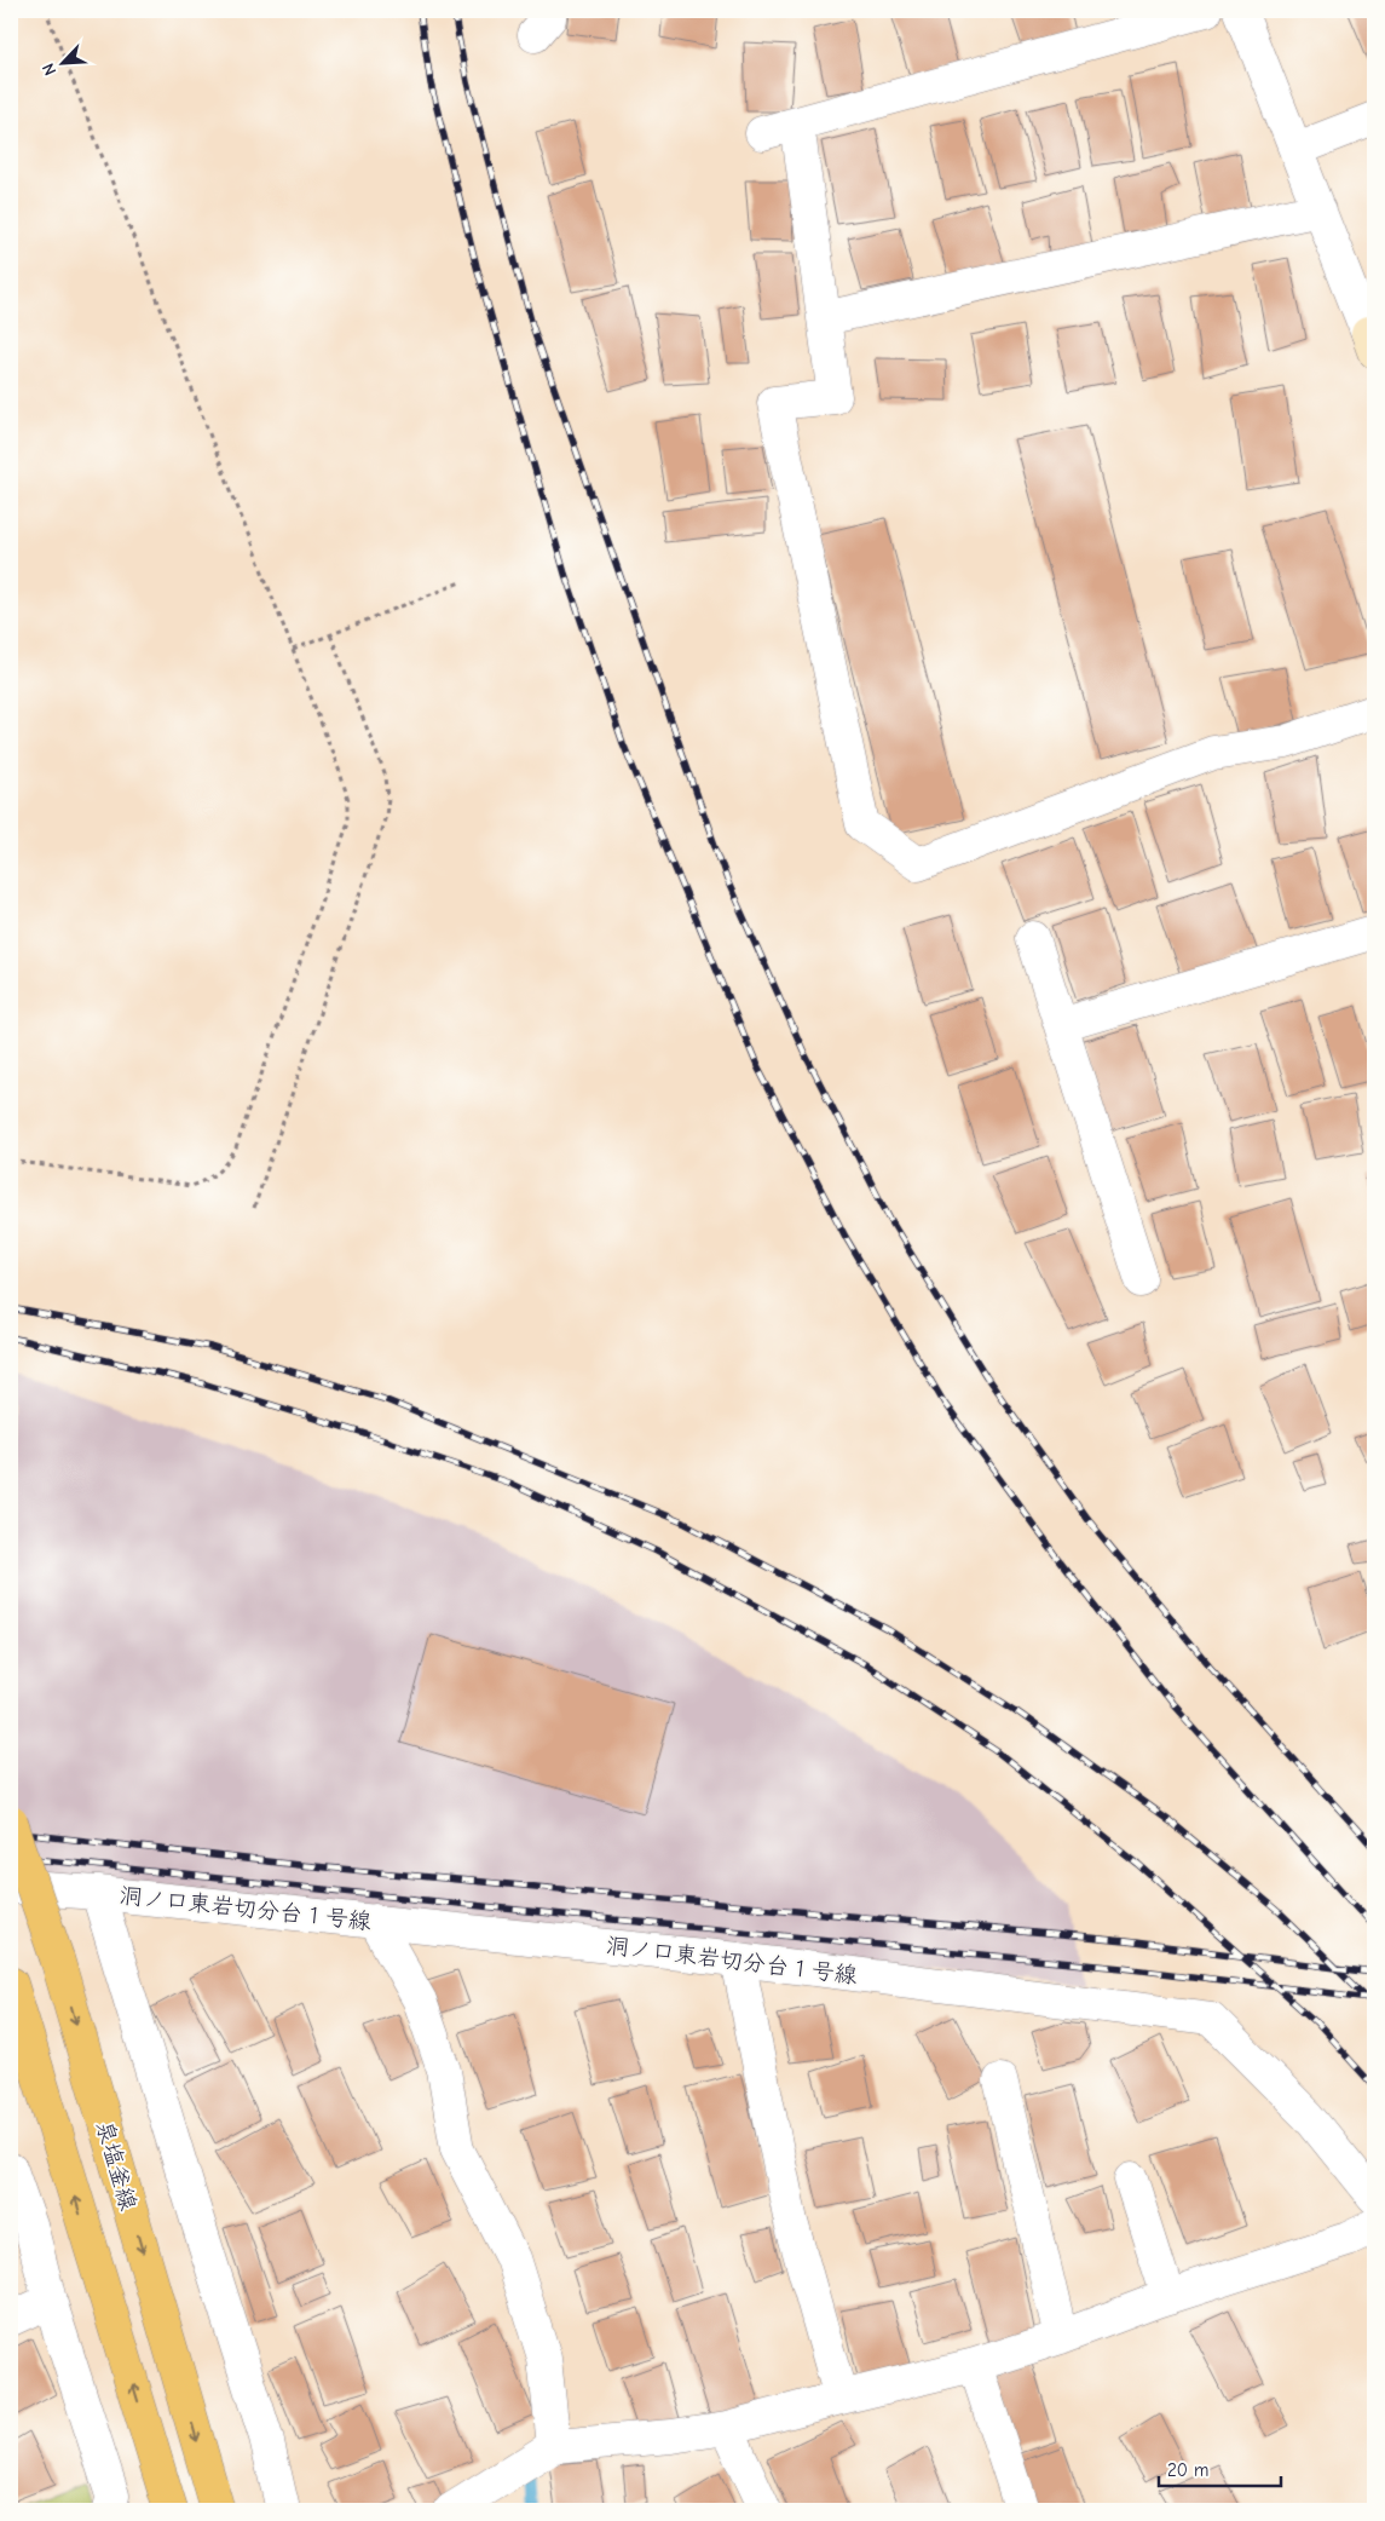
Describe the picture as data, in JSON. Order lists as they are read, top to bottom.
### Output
{
  "streets": {
    "main road": ["泉塩釜線"],
    "street": ["洞ノ口東岩切分台１号線"]
  },
  "scale_bar": "20 m",
  "north": "bottom left"
}
